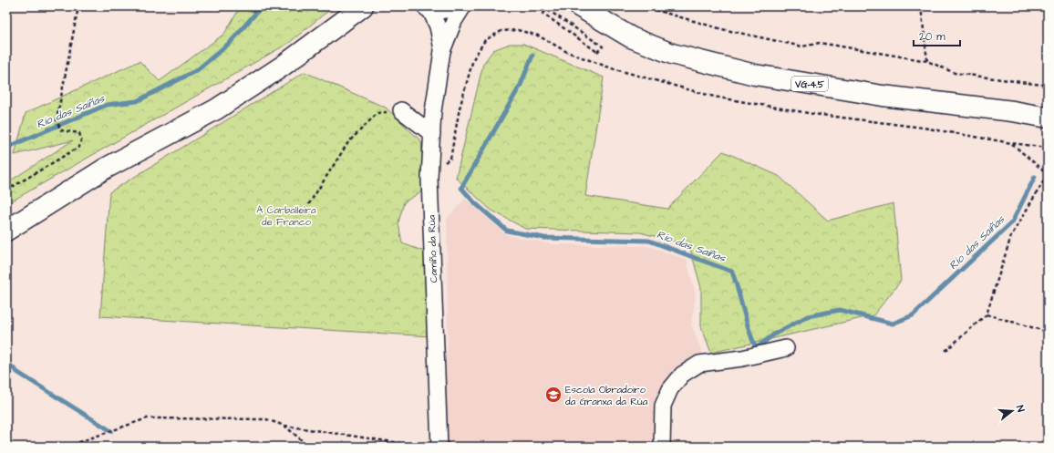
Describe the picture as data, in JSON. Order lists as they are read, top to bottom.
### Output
{
  "streets": {
    "main road": ["VG-4.5"],
    "street": ["Camiño da Rúa"]
  },
  "water": ["Río das Saíñas"],
  "parks": ["A Carballeira de Franco"],
  "places": {
    "school or university": ["Escola Obradoiro da Granxa da Rúa"]
  },
  "scale_bar": "20 m",
  "north": "right"
}
